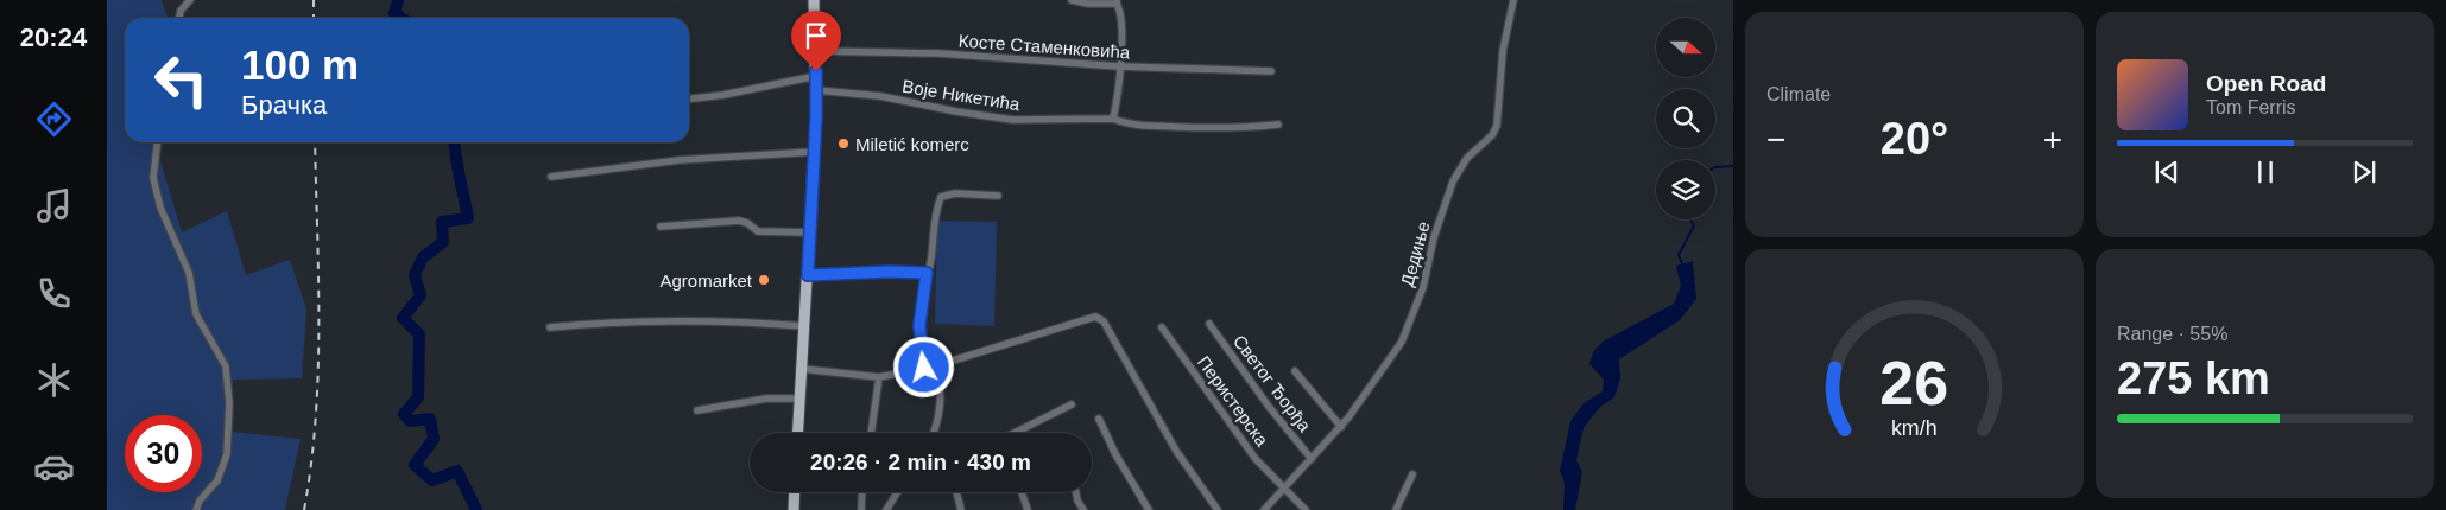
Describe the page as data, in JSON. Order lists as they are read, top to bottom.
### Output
{
  "streets": {
    "street": [
      "Косте Стаменковића",
      "Воје Никетића",
      "Дедиње",
      "Светог Ђорђа",
      "Перистерска"
    ]
  },
  "crossings": [
    ["Дедиње", "Светог Ђорђа"],
    ["Дедиње", "Перистерска"]
  ],
  "places": ["Miletić komerc", "Agromarket"],
  "north": "right",
  "page": {
    "tabs": "20:24",
    "tile": [
      "Climate",
      ["Range · 55%", "275 km"]
    ],
    "turn": ["100 m", "Брачка"],
    "song": ["Open Road", "Tom Ferris"],
    "heat": ["−", "20°", "+"],
    "limit": "30",
    "trip": "20:26 · 2 min · 430 m",
    "gauge": ["26", "km/h"]
  }
}
